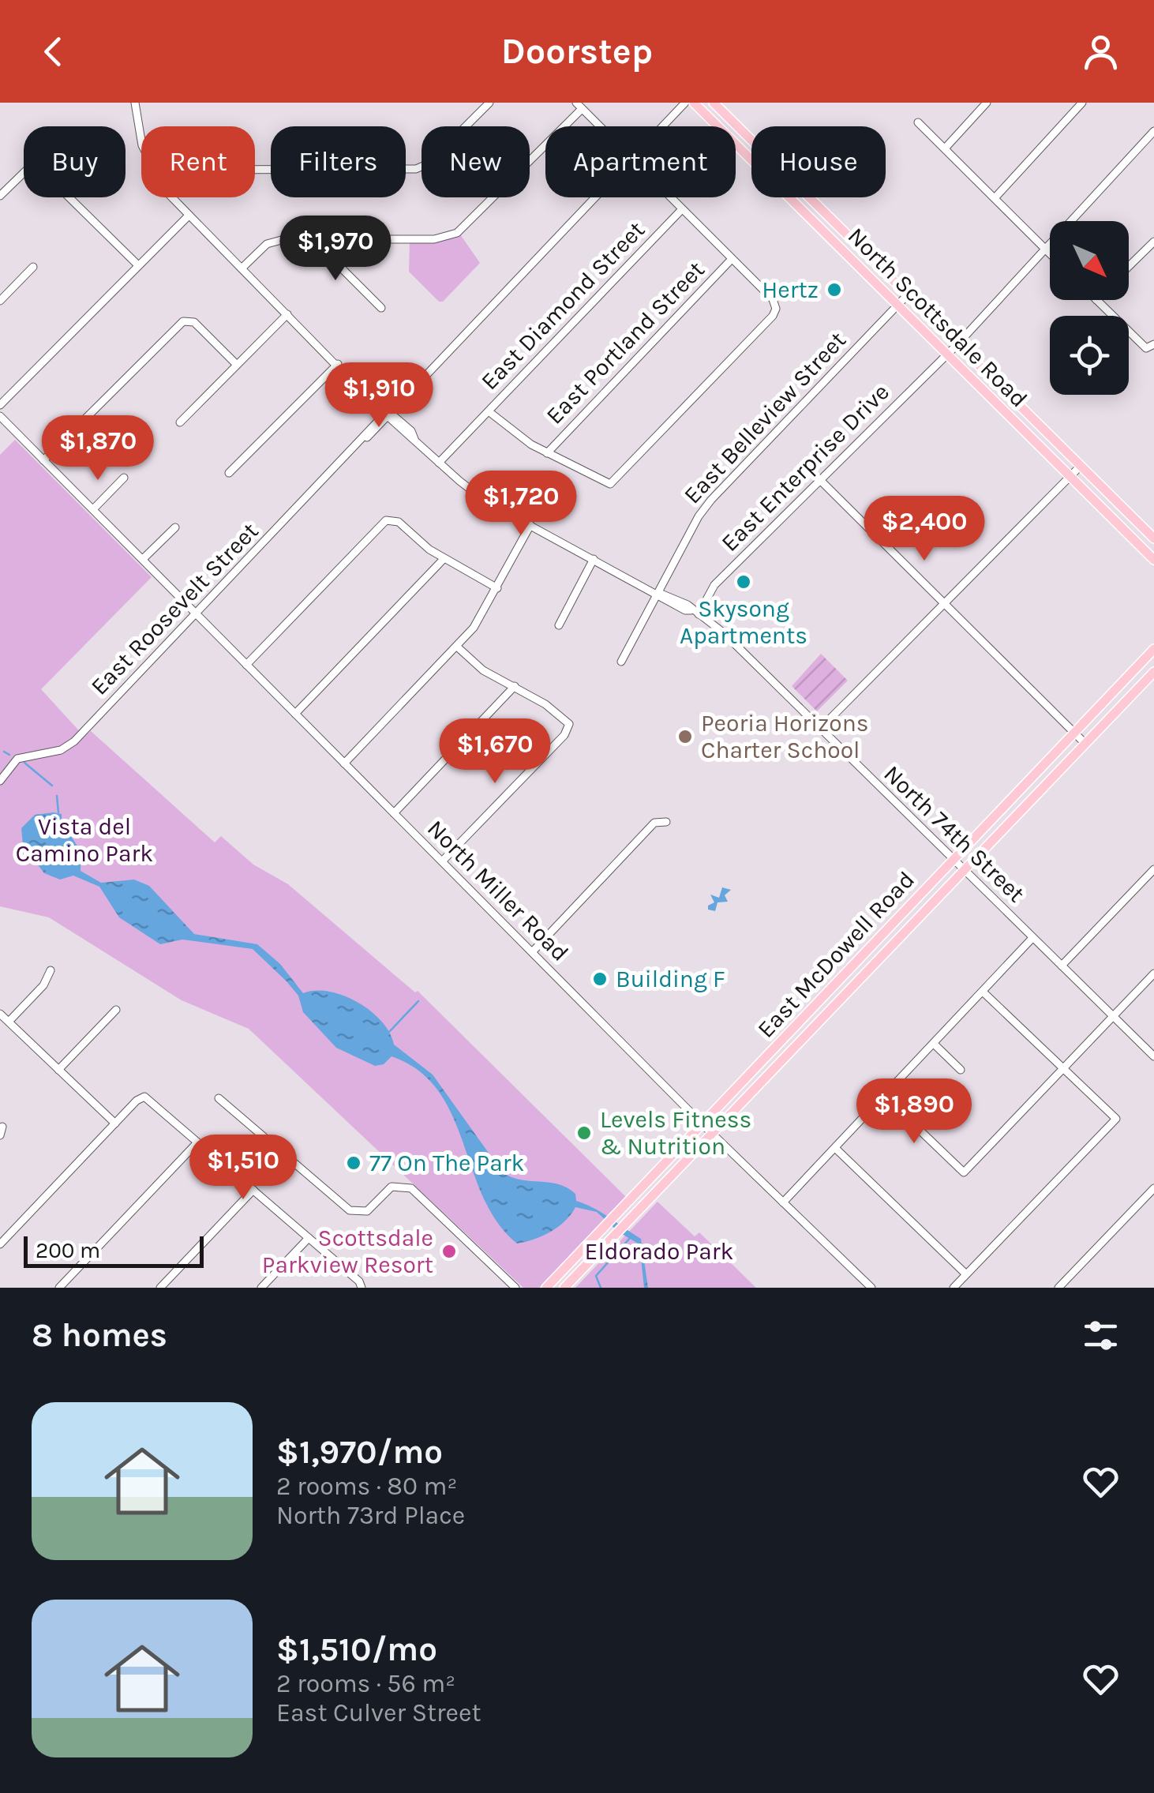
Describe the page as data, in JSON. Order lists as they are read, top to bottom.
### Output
{
  "streets": {
    "main road": ["North Scottsdale Road", "East McDowell Road"],
    "street": [
      "East Diamond Street",
      "East Portland Street",
      "East Belleview Street",
      "East Enterprise Drive",
      "East Roosevelt Street",
      "North 74th Street",
      "North Miller Road"
    ]
  },
  "crossings": [
    ["East Diamond Street", "North 74th Street"],
    ["North Scottsdale Road", "East Belleview Street"],
    ["North Scottsdale Road", "East Enterprise Drive"],
    ["East Belleview Street", "North 74th Street"],
    ["East Enterprise Drive", "North 74th Street"],
    ["East Roosevelt Street", "North 74th Street"],
    ["East Roosevelt Street", "North Miller Road"],
    ["North 74th Street", "East McDowell Road"],
    ["North Miller Road", "East McDowell Road"]
  ],
  "parks": ["Vista del Camino Park", "Eldorado Park"],
  "places": [
    "Hertz",
    "Skysong Apartments",
    "Peoria Horizons Charter School",
    "Building F",
    "Levels Fitness & Nutrition",
    "77 On The Park",
    "Scottsdale Parkview Resort"
  ],
  "scale_bar": "200 m",
  "north": "bottom right",
  "page": {
    "header": "Doorstep",
    "chip": [
      "Buy",
      "Rent",
      "Filters",
      "New",
      "Apartment",
      "House"
    ],
    "price": [
      "$1,970",
      "$1,910",
      "$1,870",
      "$1,720",
      "$2,400",
      "$1,670",
      "$1,890",
      "$1,510"
    ],
    "scale": "200 m",
    "heading": "8 homes",
    "list": [
      {
        "name": "$1,970/mo",
        "note": "2 rooms · 80 m² · North 73rd Place"
      },
      {
        "name": "$1,510/mo",
        "note": "2 rooms · 56 m² · East Culver Street"
      }
    ]
  }
}
